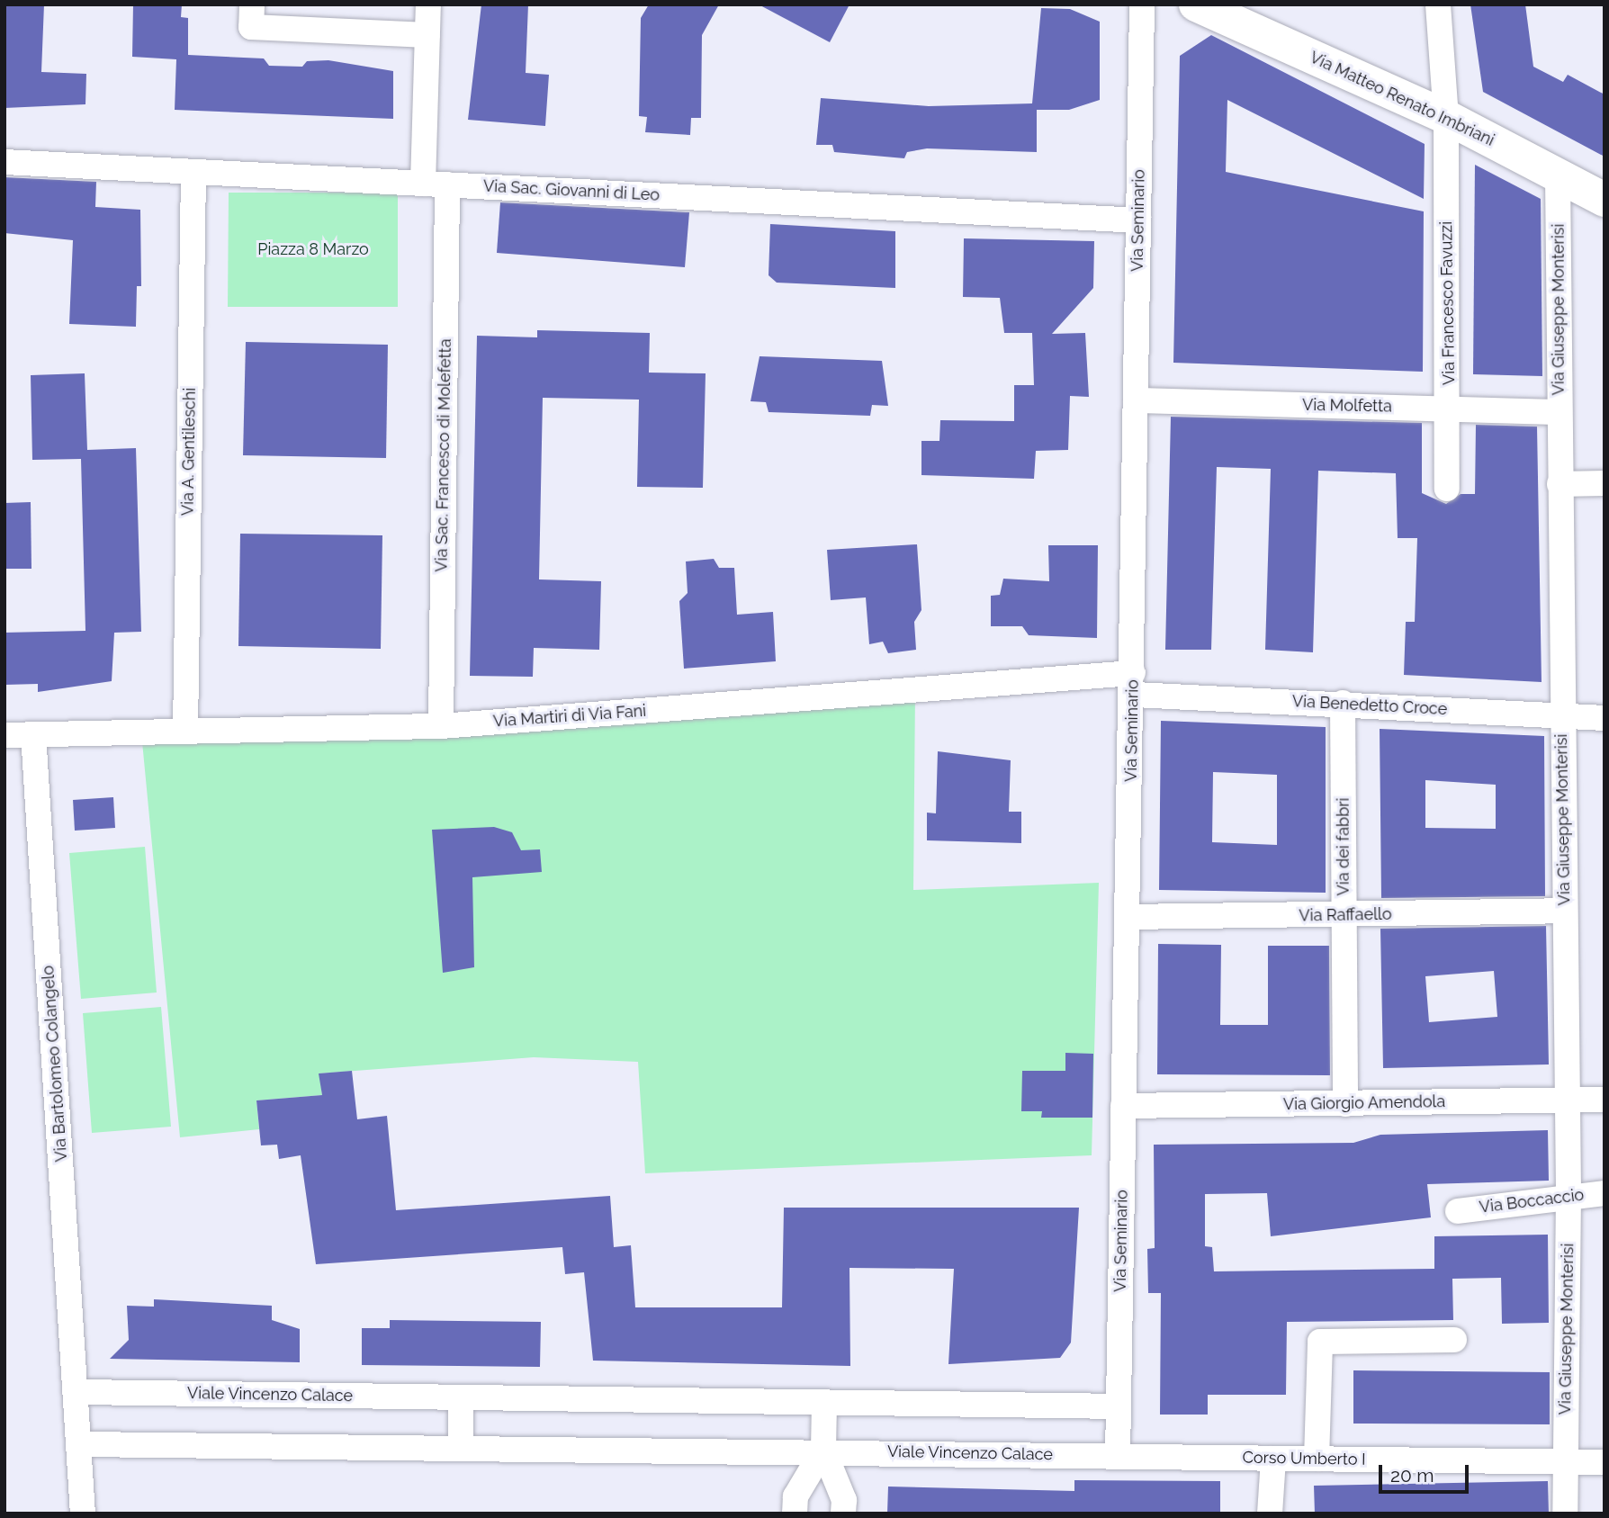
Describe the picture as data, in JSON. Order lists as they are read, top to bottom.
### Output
{
  "streets": {
    "street": [
      "Via Matteo Renato Imbriani",
      "Via Sac. Giovanni di Leo",
      "Via Seminario",
      "Via Francesco Favuzzi",
      "Via Giuseppe Monterisi",
      "Via Molfetta",
      "Via A. Gentileschi",
      "Via Sac. Francesco di Molefetta",
      "Via Benedetto Croce",
      "Via Martiri di Via Fani",
      "Via dei fabbri",
      "Via Raffaello",
      "Via Bartolomeo Colangelo",
      "Via Giorgio Amendola",
      "Via Boccaccio",
      "Viale Vincenzo Calace",
      "Corso Umberto I"
    ]
  },
  "crossings": [
    ["Via Matteo Renato Imbriani", "Via Francesco Favuzzi"],
    ["Via Matteo Renato Imbriani", "Via Giuseppe Monterisi"],
    ["Via Sac. Giovanni di Leo", "Via Seminario"],
    ["Via Sac. Giovanni di Leo", "Via A. Gentileschi"],
    ["Via Sac. Giovanni di Leo", "Via Sac. Francesco di Molefetta"],
    ["Via Seminario", "Via Molfetta"],
    ["Via Seminario", "Via Benedetto Croce"],
    ["Via Seminario", "Via Martiri di Via Fani"],
    ["Via Seminario", "Via Raffaello"],
    ["Via Seminario", "Via Giorgio Amendola"],
    ["Via Seminario", "Viale Vincenzo Calace"],
    ["Via Seminario", "Corso Umberto I"],
    ["Via Francesco Favuzzi", "Via Molfetta"],
    ["Via Giuseppe Monterisi", "Via Molfetta"],
    ["Via Giuseppe Monterisi", "Via Benedetto Croce"],
    ["Via Giuseppe Monterisi", "Via Raffaello"],
    ["Via Giuseppe Monterisi", "Via Giorgio Amendola"],
    ["Via Giuseppe Monterisi", "Via Boccaccio"],
    ["Via Giuseppe Monterisi", "Corso Umberto I"],
    ["Via A. Gentileschi", "Via Martiri di Via Fani"],
    ["Via Sac. Francesco di Molefetta", "Via Martiri di Via Fani"],
    ["Via Benedetto Croce", "Via Martiri di Via Fani"],
    ["Via Benedetto Croce", "Via dei fabbri"],
    ["Via Martiri di Via Fani", "Via Bartolomeo Colangelo"],
    ["Via dei fabbri", "Via Raffaello"],
    ["Via dei fabbri", "Via Giorgio Amendola"],
    ["Via Bartolomeo Colangelo", "Viale Vincenzo Calace"],
    ["Viale Vincenzo Calace", "Corso Umberto I"]
  ],
  "parks": ["Piazza 8 Marzo"],
  "scale_bar": "20 m"
}
